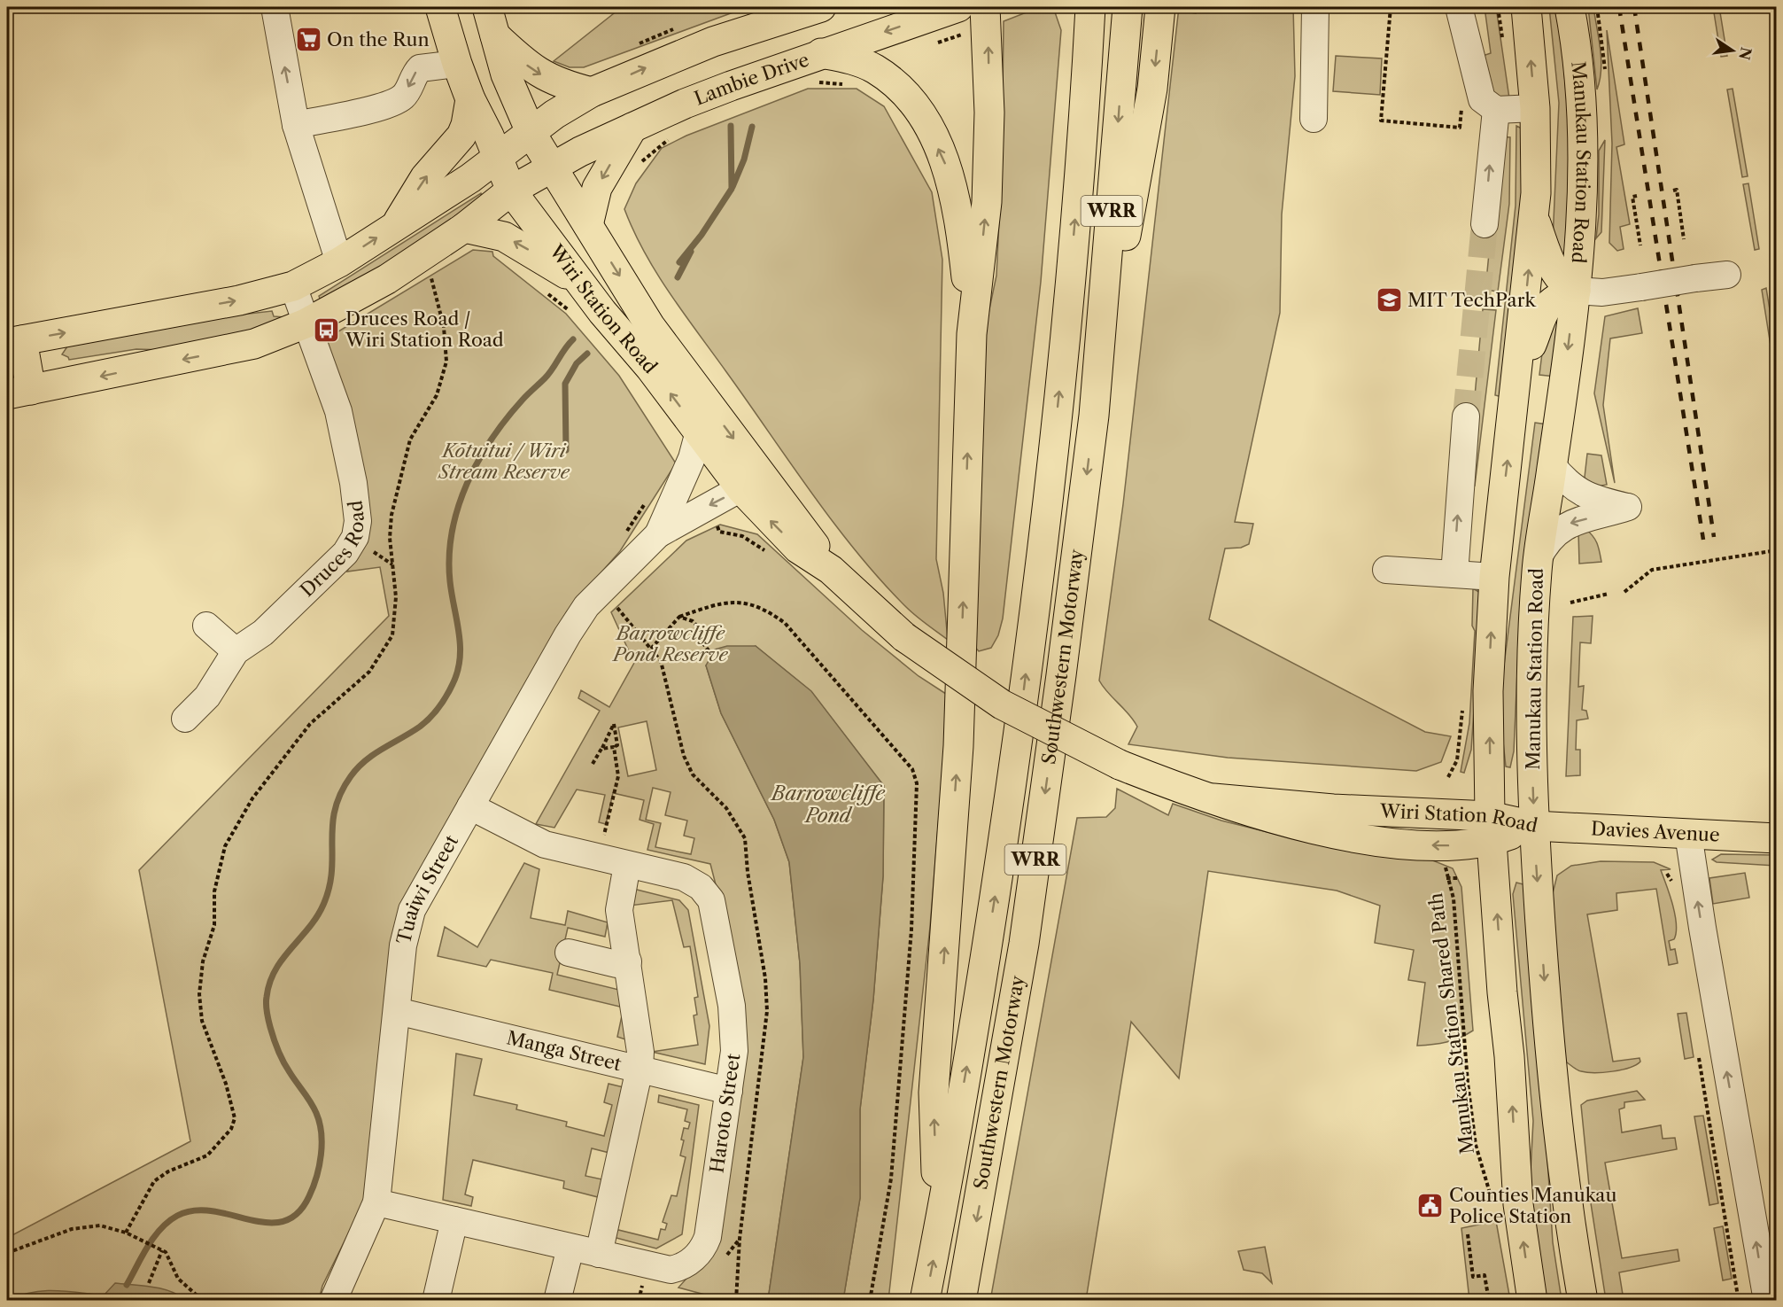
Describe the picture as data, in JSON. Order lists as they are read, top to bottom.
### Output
{
  "streets": {
    "main road": [
      "Lambie Drive",
      "Manukau Station Road",
      "WRR",
      "Wiri Station Road",
      "Southwestern Motorway",
      "Davies Avenue"
    ],
    "street": [
      "Druces Road",
      "Tuaiwi Street",
      "Manga Street",
      "Haroto Street"
    ],
    "path": ["Manukau Station Shared Path"]
  },
  "crossings": [
    ["Lambie Drive", "Wiri Station Road"],
    ["Manukau Station Road", "Wiri Station Road"],
    ["Manukau Station Road", "Davies Avenue"],
    ["Wiri Station Road", "Davies Avenue"],
    ["Wiri Station Road", "Tuaiwi Street"],
    ["Tuaiwi Street", "Manga Street"],
    ["Tuaiwi Street", "Haroto Street"],
    ["Manga Street", "Haroto Street"]
  ],
  "water": ["Barrowcliffe Pond"],
  "parks": ["Kōtuitui / Wiri Stream Reserve", "Barrowcliffe Pond Reserve"],
  "places": {
    "supermarket": ["On the Run"],
    "school or university": ["MIT TechPark"],
    "bus stop": ["Druces Road / Wiri Station Road"],
    "public building": ["Counties Manukau Police Station"]
  },
  "north": "right"
}
